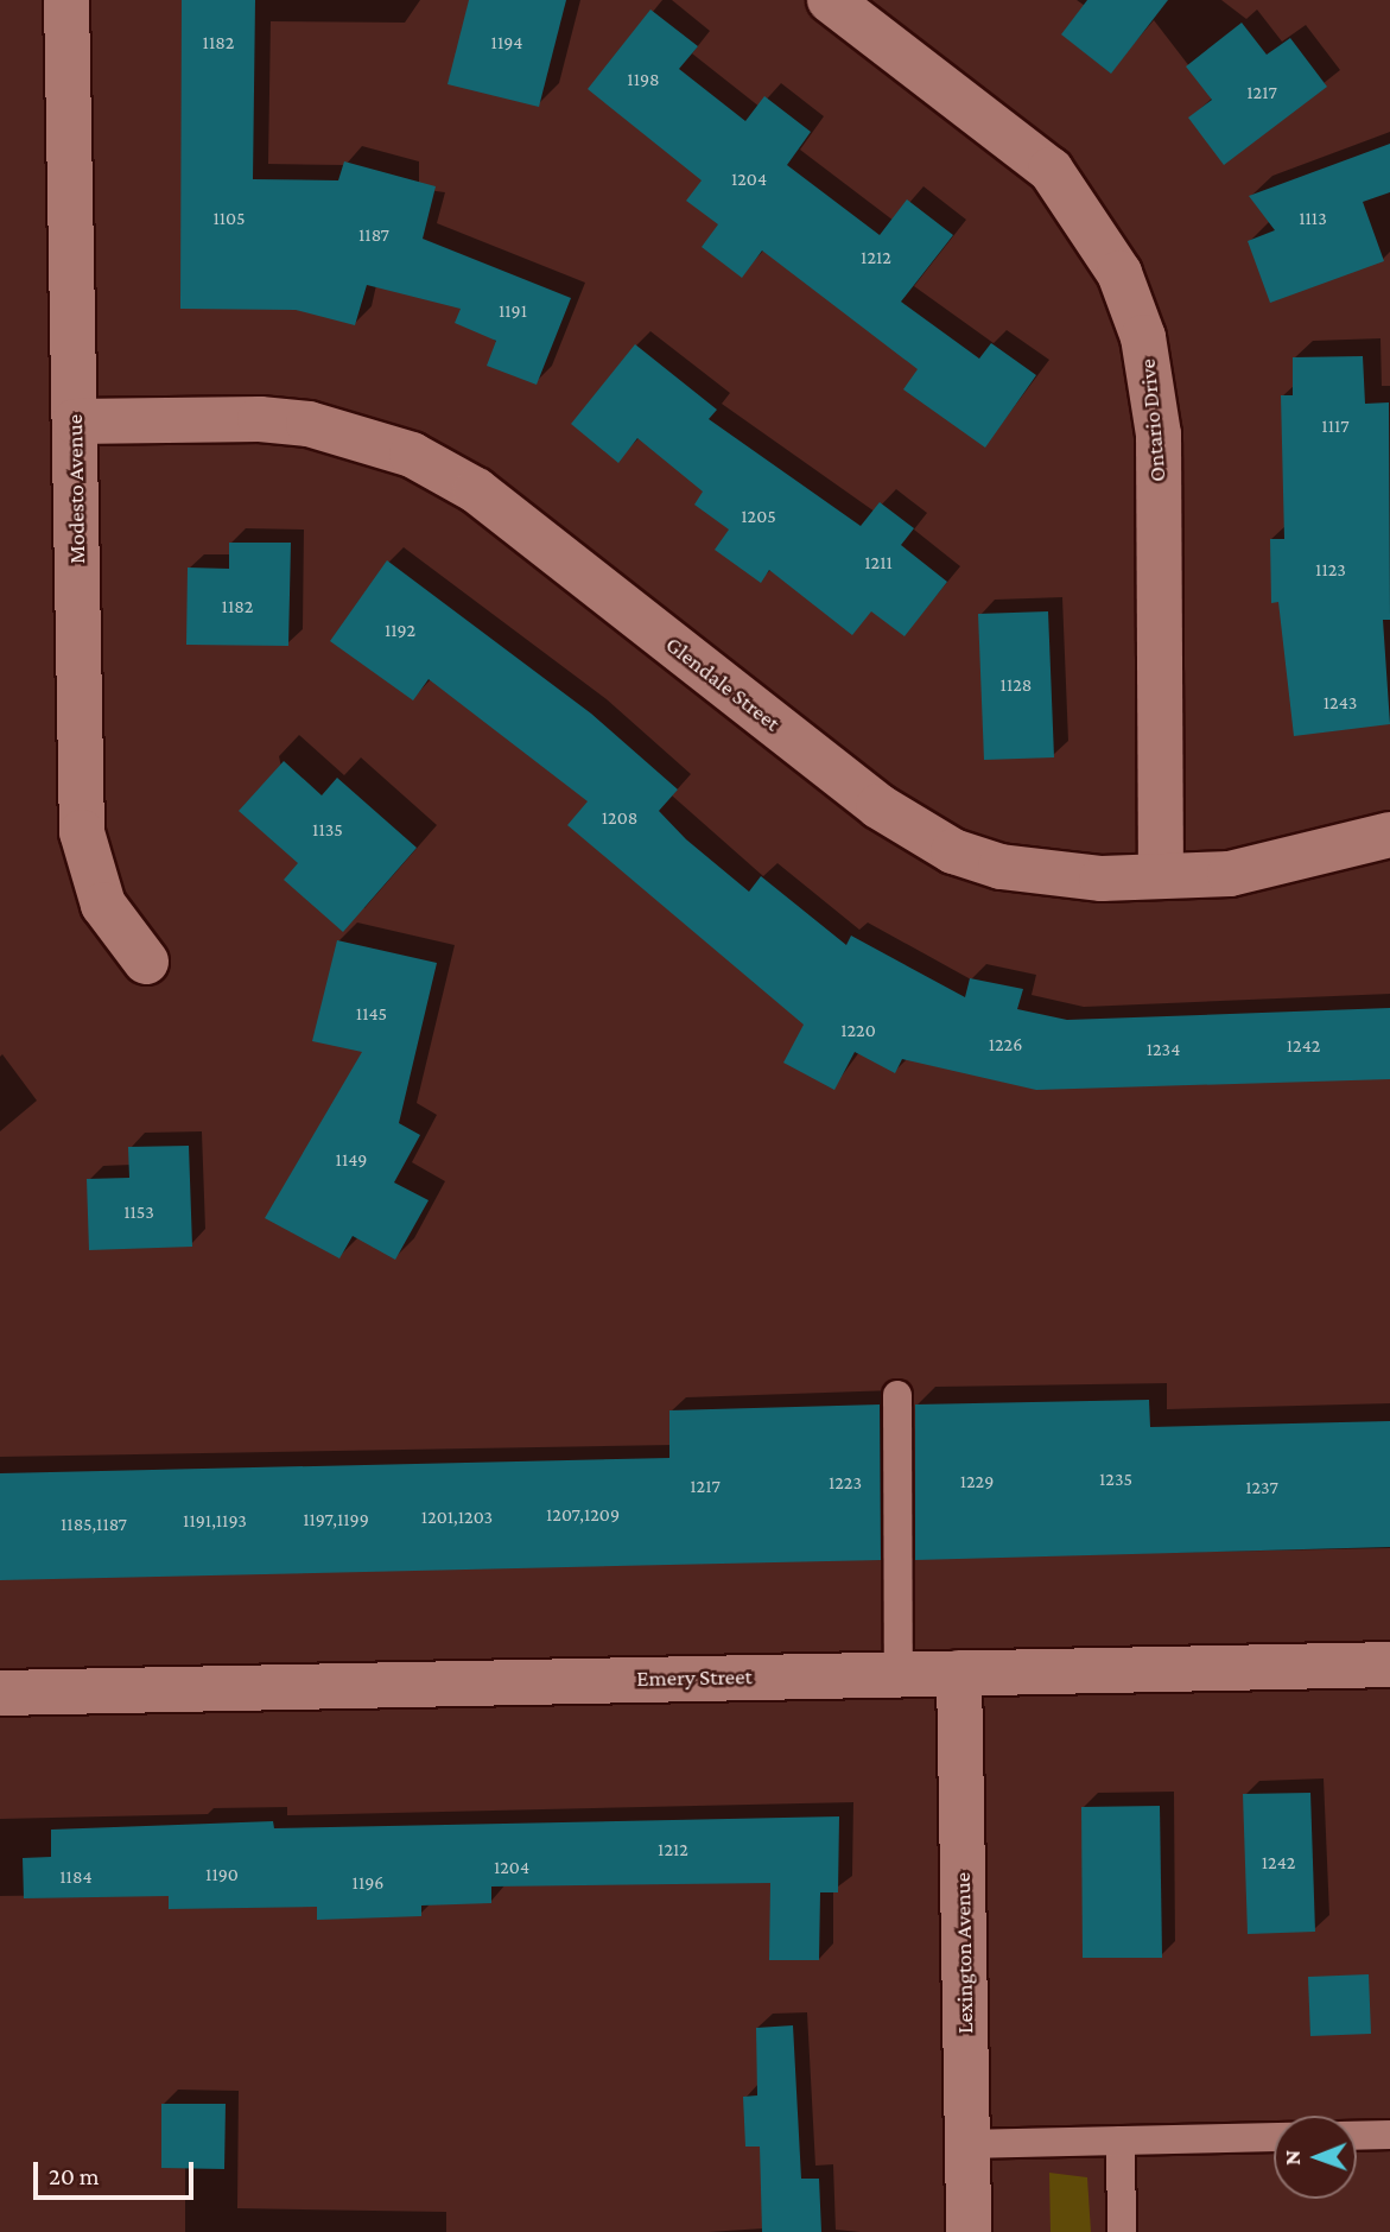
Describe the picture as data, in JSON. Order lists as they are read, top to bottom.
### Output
{
  "streets": {
    "street": [
      "Ontario Drive",
      "Modesto Avenue",
      "Glendale Street",
      "Emery Street",
      "Lexington Avenue"
    ]
  },
  "crossings": [
    ["Ontario Drive", "Glendale Street"],
    ["Modesto Avenue", "Glendale Street"],
    ["Emery Street", "Lexington Avenue"]
  ],
  "house_numbers": [
    "1182",
    "1194",
    "1198",
    "1217",
    "1204",
    "1105",
    "1113",
    "1187",
    "1212",
    "1191",
    "1117",
    "1205",
    "1211",
    "1123",
    "1182",
    "1192",
    "1128",
    "1243",
    "1208",
    "1135",
    "1145",
    "1220",
    "1226",
    "1242",
    "1234",
    "1149",
    "1153",
    "1235",
    "1229",
    "1223",
    "1217",
    "1237",
    "1207,1209",
    "1201,1203",
    "1197,1199",
    "1191,1193",
    "1185,1187",
    "1212",
    "1242",
    "1204",
    "1190",
    "1184",
    "1196"
  ],
  "scale_bar": "20 m",
  "north": "left"
}
